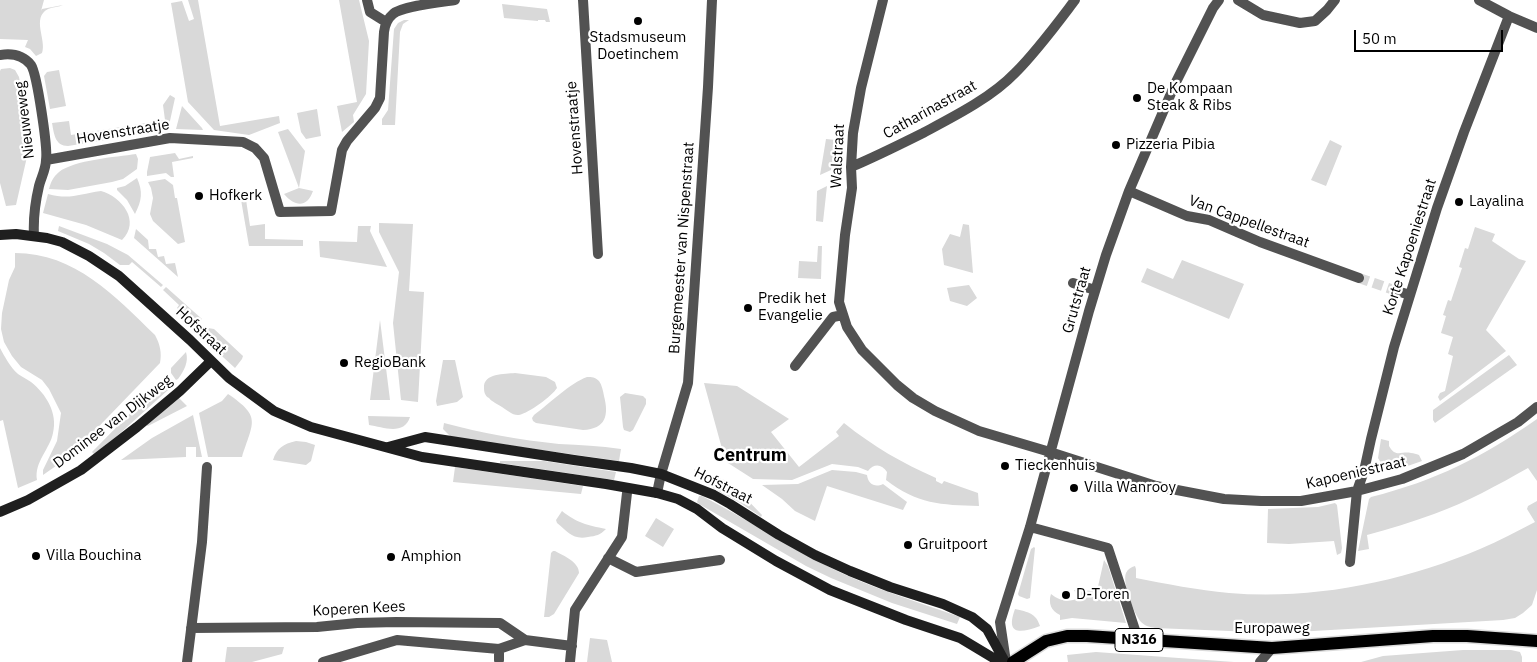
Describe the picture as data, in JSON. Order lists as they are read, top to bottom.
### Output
{
  "streets": {
    "main road": ["Europaweg", "N316"],
    "street": [
      "Catharinastraat",
      "Nieuweweg",
      "Hovenstraatje",
      "Walstraat",
      "Van Cappellestraat",
      "Korte Kapoeniestraat",
      "Burgemeester van Nispenstraat",
      "Grutstraat",
      "Hofstraat",
      "Dominee van Dijkweg",
      "Kapoeniestraat",
      "Koperen Kees"
    ]
  },
  "crossings": [
    ["Catharinastraat", "Walstraat"],
    ["Nieuweweg", "Hovenstraatje"],
    ["Nieuweweg", "Hofstraat"],
    ["Walstraat", "Grutstraat"],
    ["Walstraat", "Kapoeniestraat"],
    ["Van Cappellestraat", "Grutstraat"],
    ["Korte Kapoeniestraat", "Kapoeniestraat"],
    ["Burgemeester van Nispenstraat", "Hofstraat"],
    ["Grutstraat", "Hofstraat"],
    ["Grutstraat", "Kapoeniestraat"],
    ["Hofstraat", "Dominee van Dijkweg"]
  ],
  "districts": ["Centrum"],
  "places": [
    "Stadsmuseum Doetinchem",
    "De Kompaan Steak & Ribs",
    "Pizzeria Pibia",
    "Hofkerk",
    "Layalina",
    "Predik het Evangelie",
    "RegioBank",
    "Tieckenhuis",
    "Villa Wanrooy",
    "Gruitpoort",
    "Villa Bouchina",
    "Amphion",
    "D-Toren"
  ],
  "scale_bar": "50 m"
}
